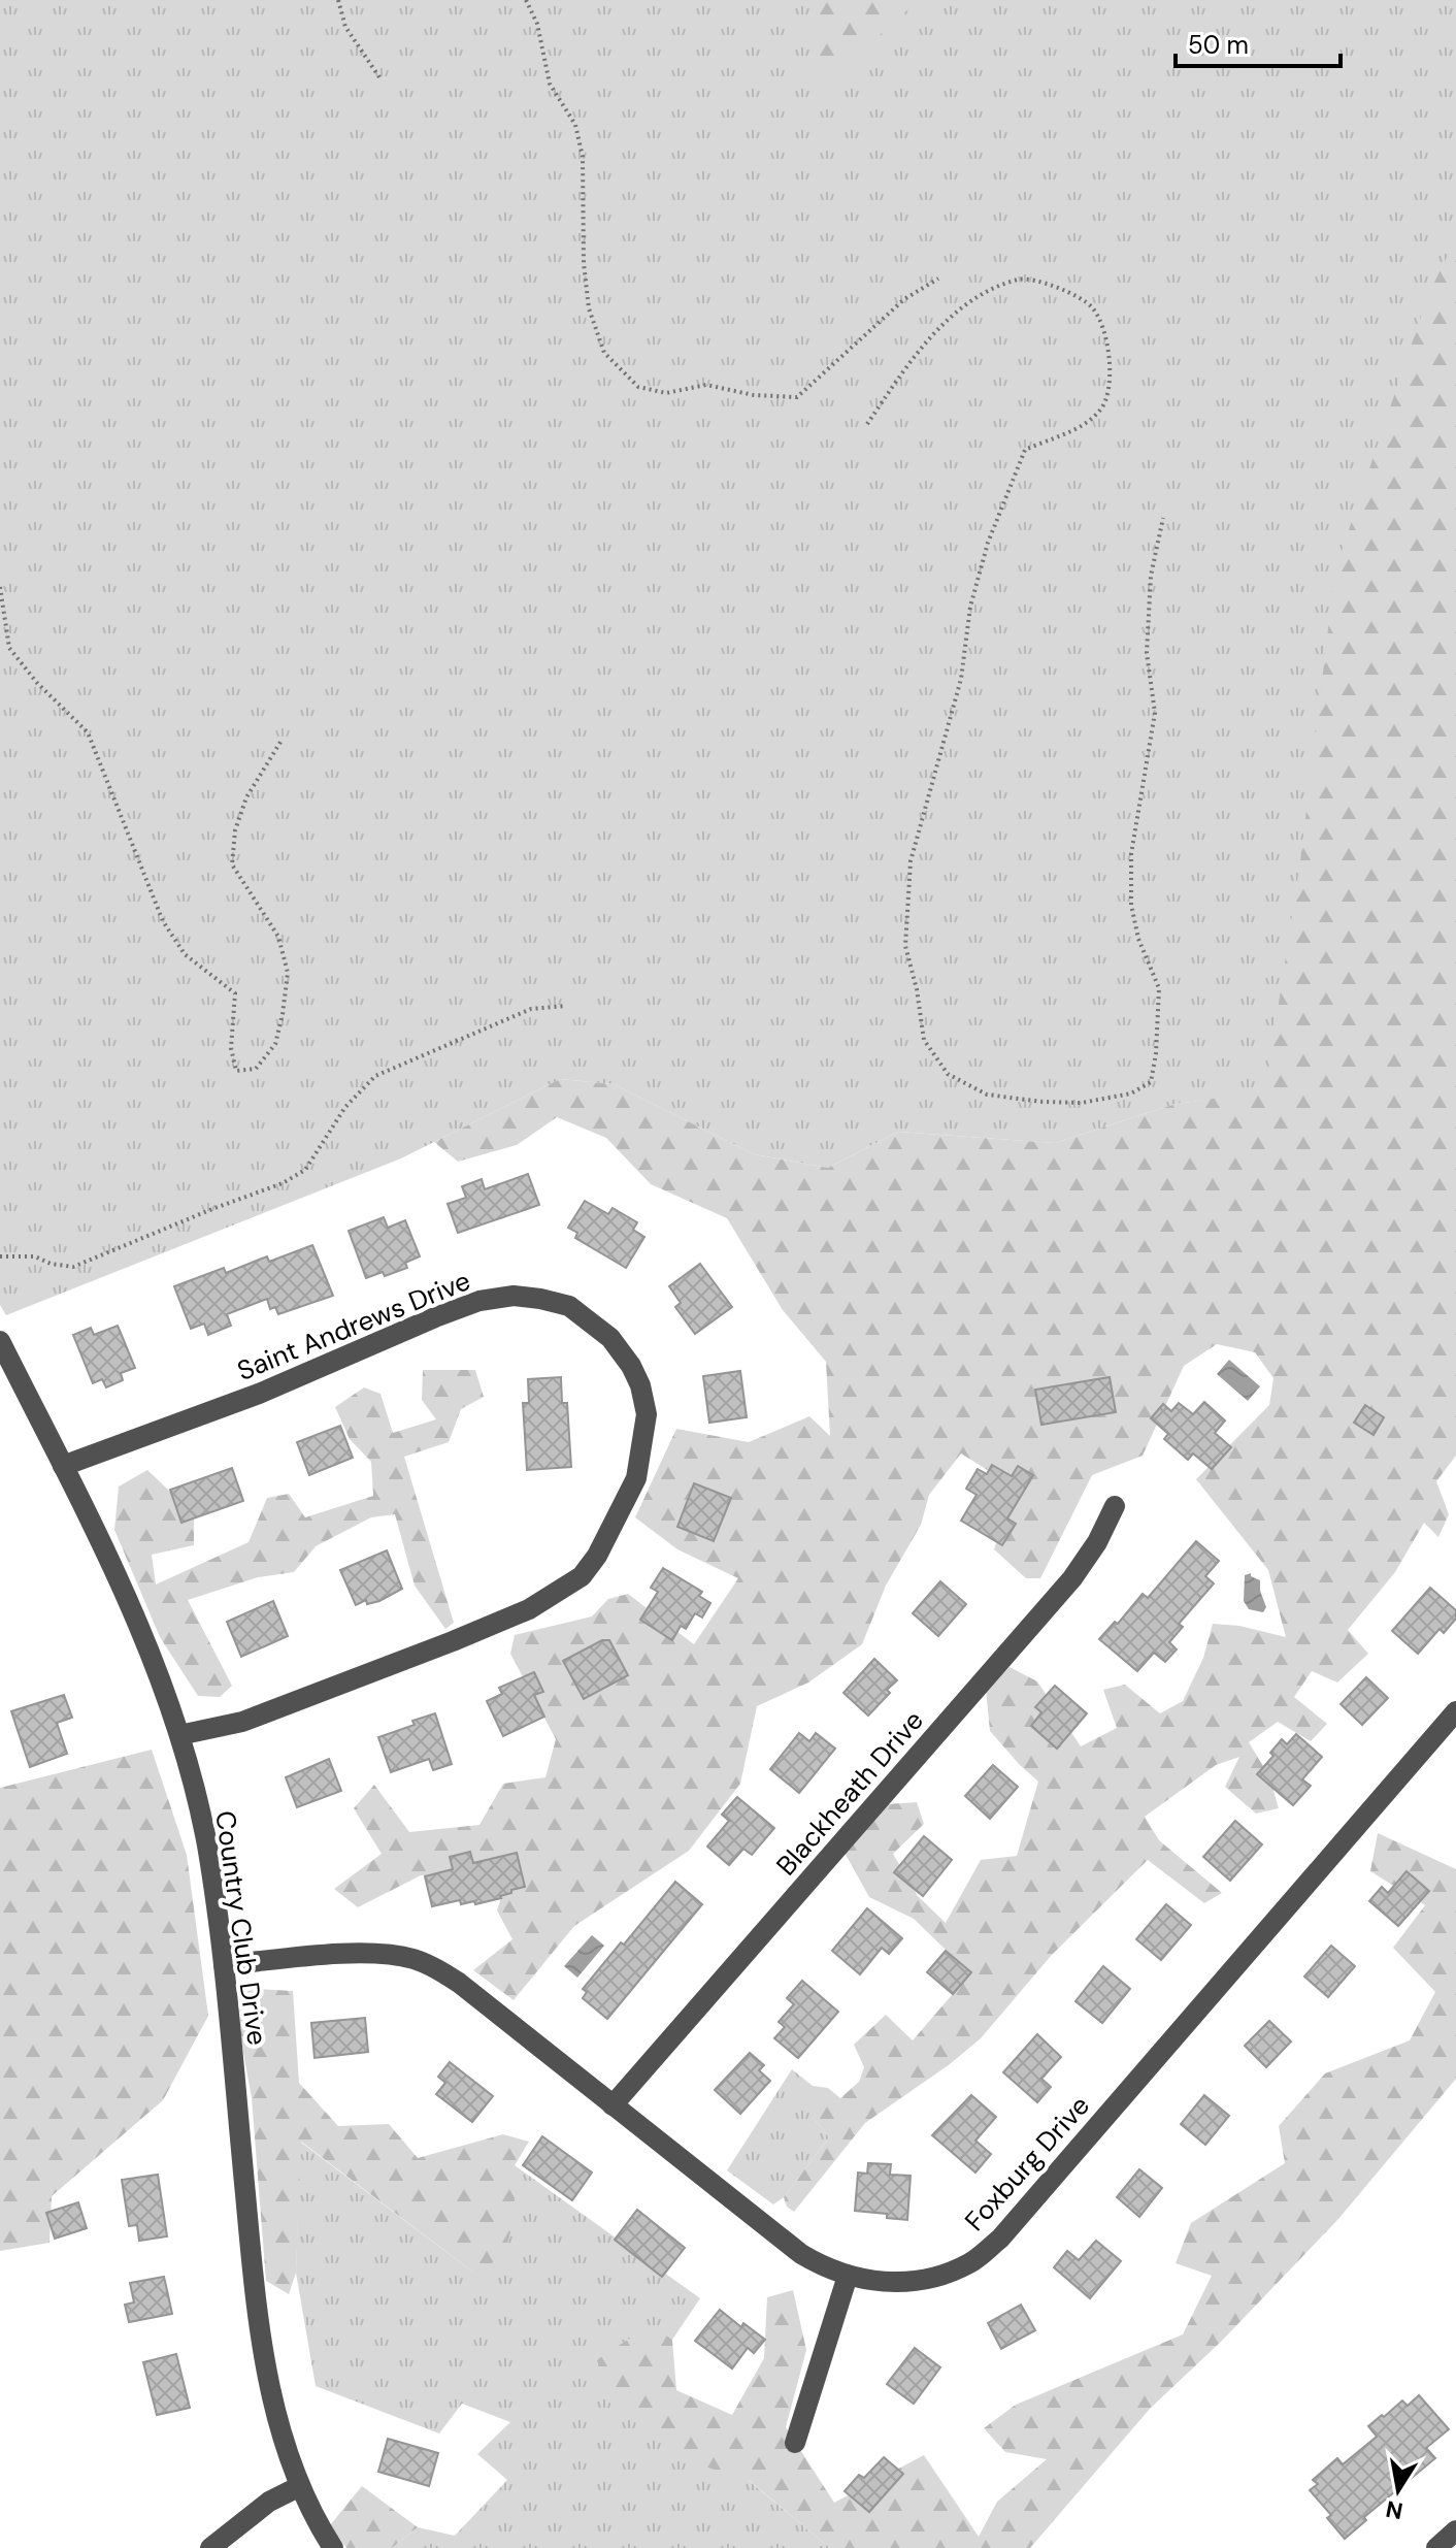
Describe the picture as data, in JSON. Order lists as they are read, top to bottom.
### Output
{
  "streets": {
    "street": [
      "Saint Andrews Drive",
      "Blackheath Drive",
      "Country Club Drive",
      "Foxburg Drive"
    ]
  },
  "crossings": [
    ["Saint Andrews Drive", "Country Club Drive"],
    ["Blackheath Drive", "Foxburg Drive"],
    ["Country Club Drive", "Foxburg Drive"]
  ],
  "scale_bar": "50 m",
  "north": "bottom"
}
